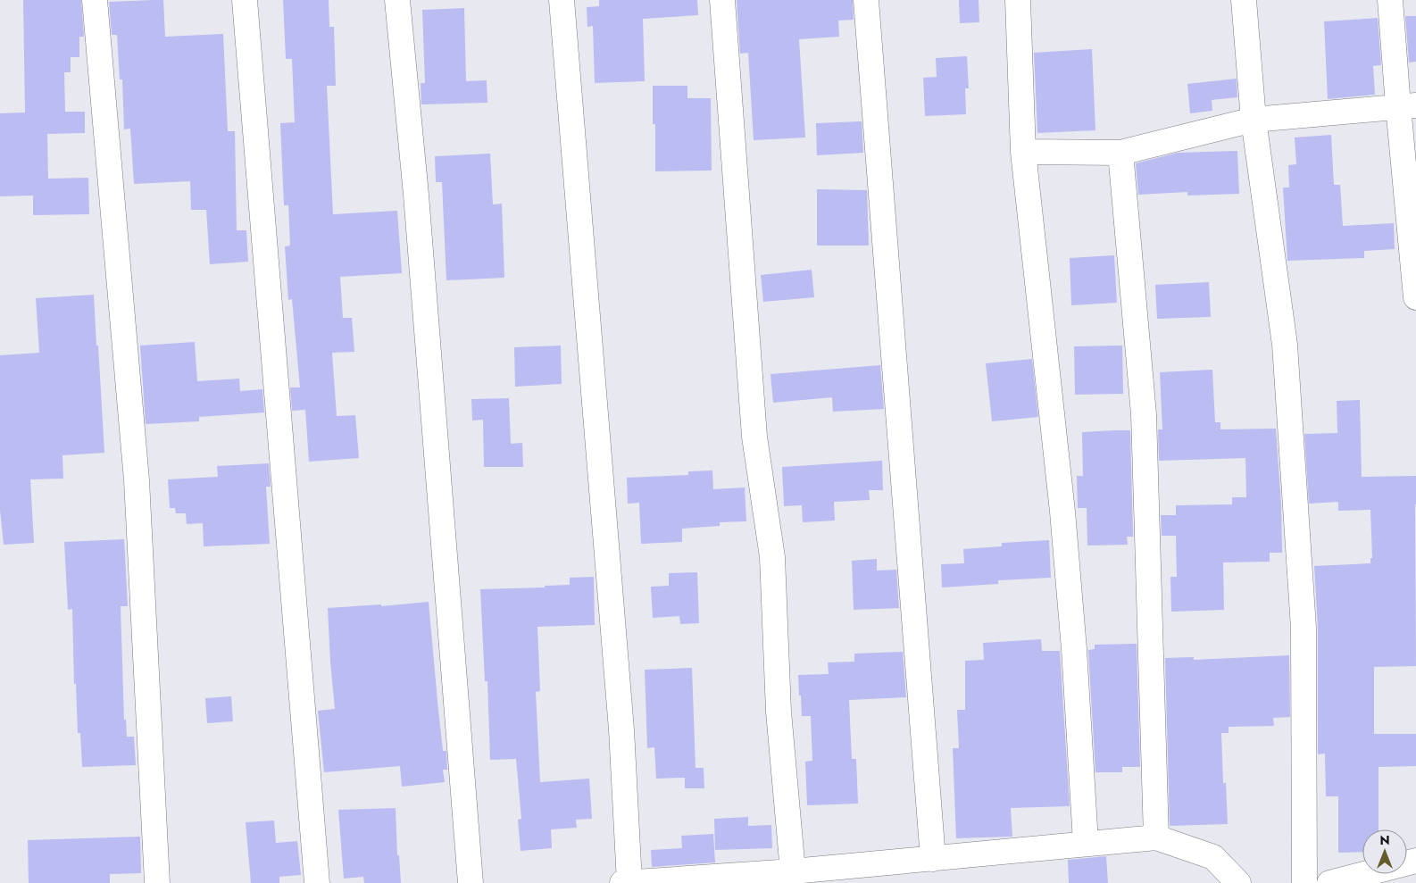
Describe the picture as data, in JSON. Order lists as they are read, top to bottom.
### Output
{
  "north": "top"
}
